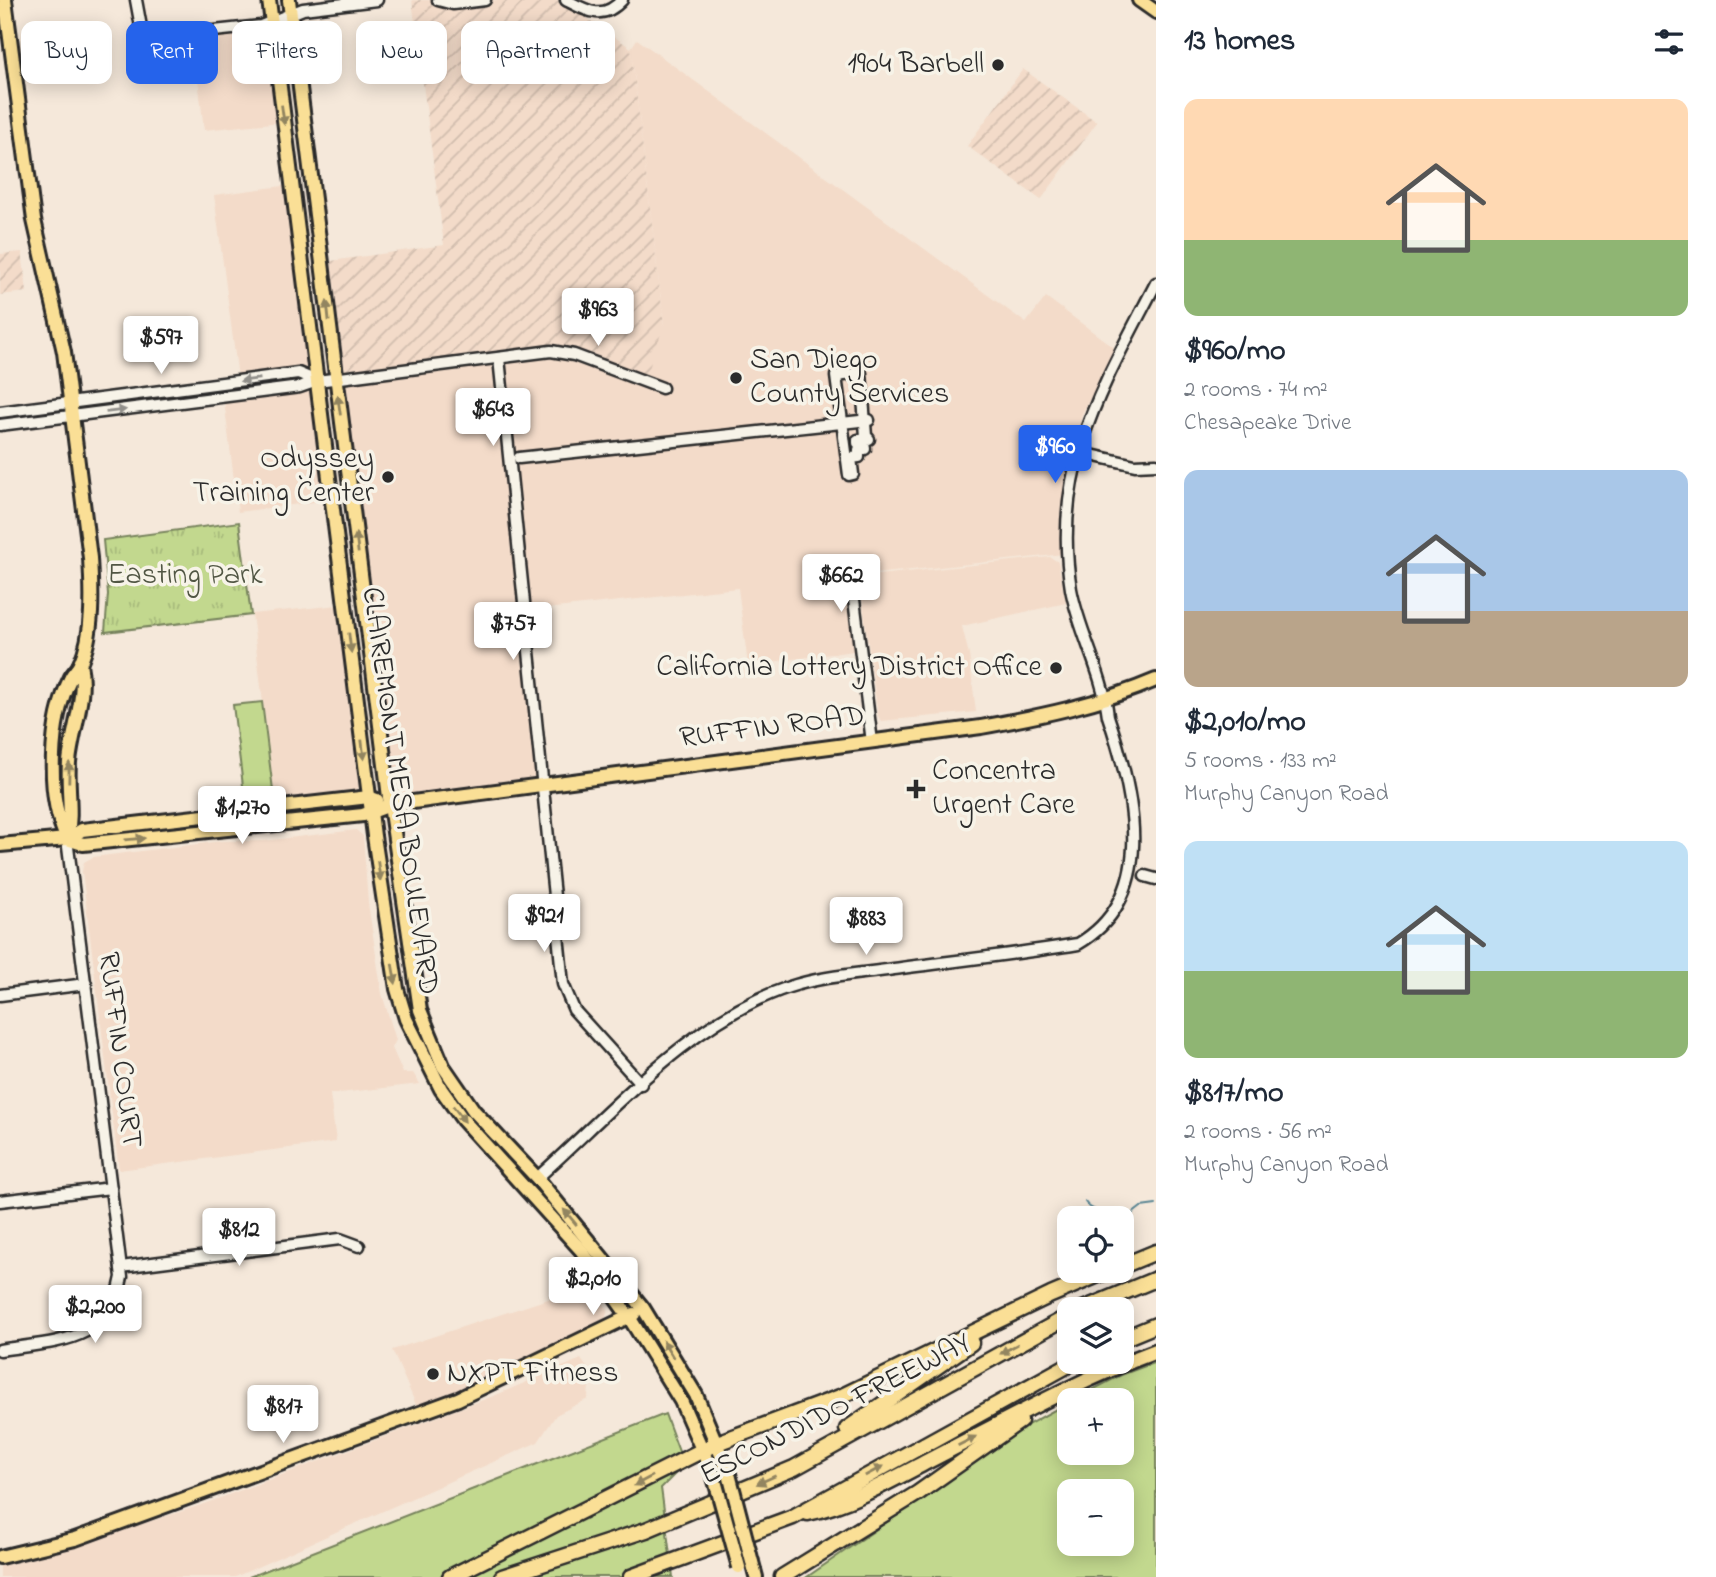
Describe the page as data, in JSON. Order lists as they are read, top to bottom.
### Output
{
  "streets": {
    "highway": ["ESCONDIDO FREEWAY"],
    "main road": ["RUFFIN ROAD", "CLAIREMONT MESA BOULEVARD"],
    "street": ["RUFFIN COURT"]
  },
  "crossings": [
    ["RUFFIN ROAD", "CLAIREMONT MESA BOULEVARD"],
    ["RUFFIN ROAD", "RUFFIN COURT"]
  ],
  "parks": ["Easting Park"],
  "places": {
    "other": [
      "1904 Barbell",
      "San Diego County Services",
      "Odyssey Training Center",
      "California Lottery District Office",
      "NXPT Fitness"
    ],
    "health": ["Concentra Urgent Care"]
  },
  "page": {
    "heading": "13 homes",
    "chip": [
      "Buy",
      "Rent",
      "Filters",
      "New",
      "Apartment"
    ],
    "list": [
      {
        "name": "$960/mo",
        "note": "2 rooms · 74 m² · Chesapeake Drive"
      },
      {
        "name": "$2,010/mo",
        "note": "5 rooms · 133 m² · Murphy Canyon Road"
      },
      {
        "name": "$817/mo",
        "note": "2 rooms · 56 m² · Murphy Canyon Road"
      }
    ],
    "price": [
      "$963",
      "$597",
      "$643",
      "$960",
      "$662",
      "$757",
      "$1,270",
      "$921",
      "$883",
      "$812",
      "$2,010",
      "$2,200",
      "$817"
    ],
    "map_buttons": ["+", "−"]
  }
}
